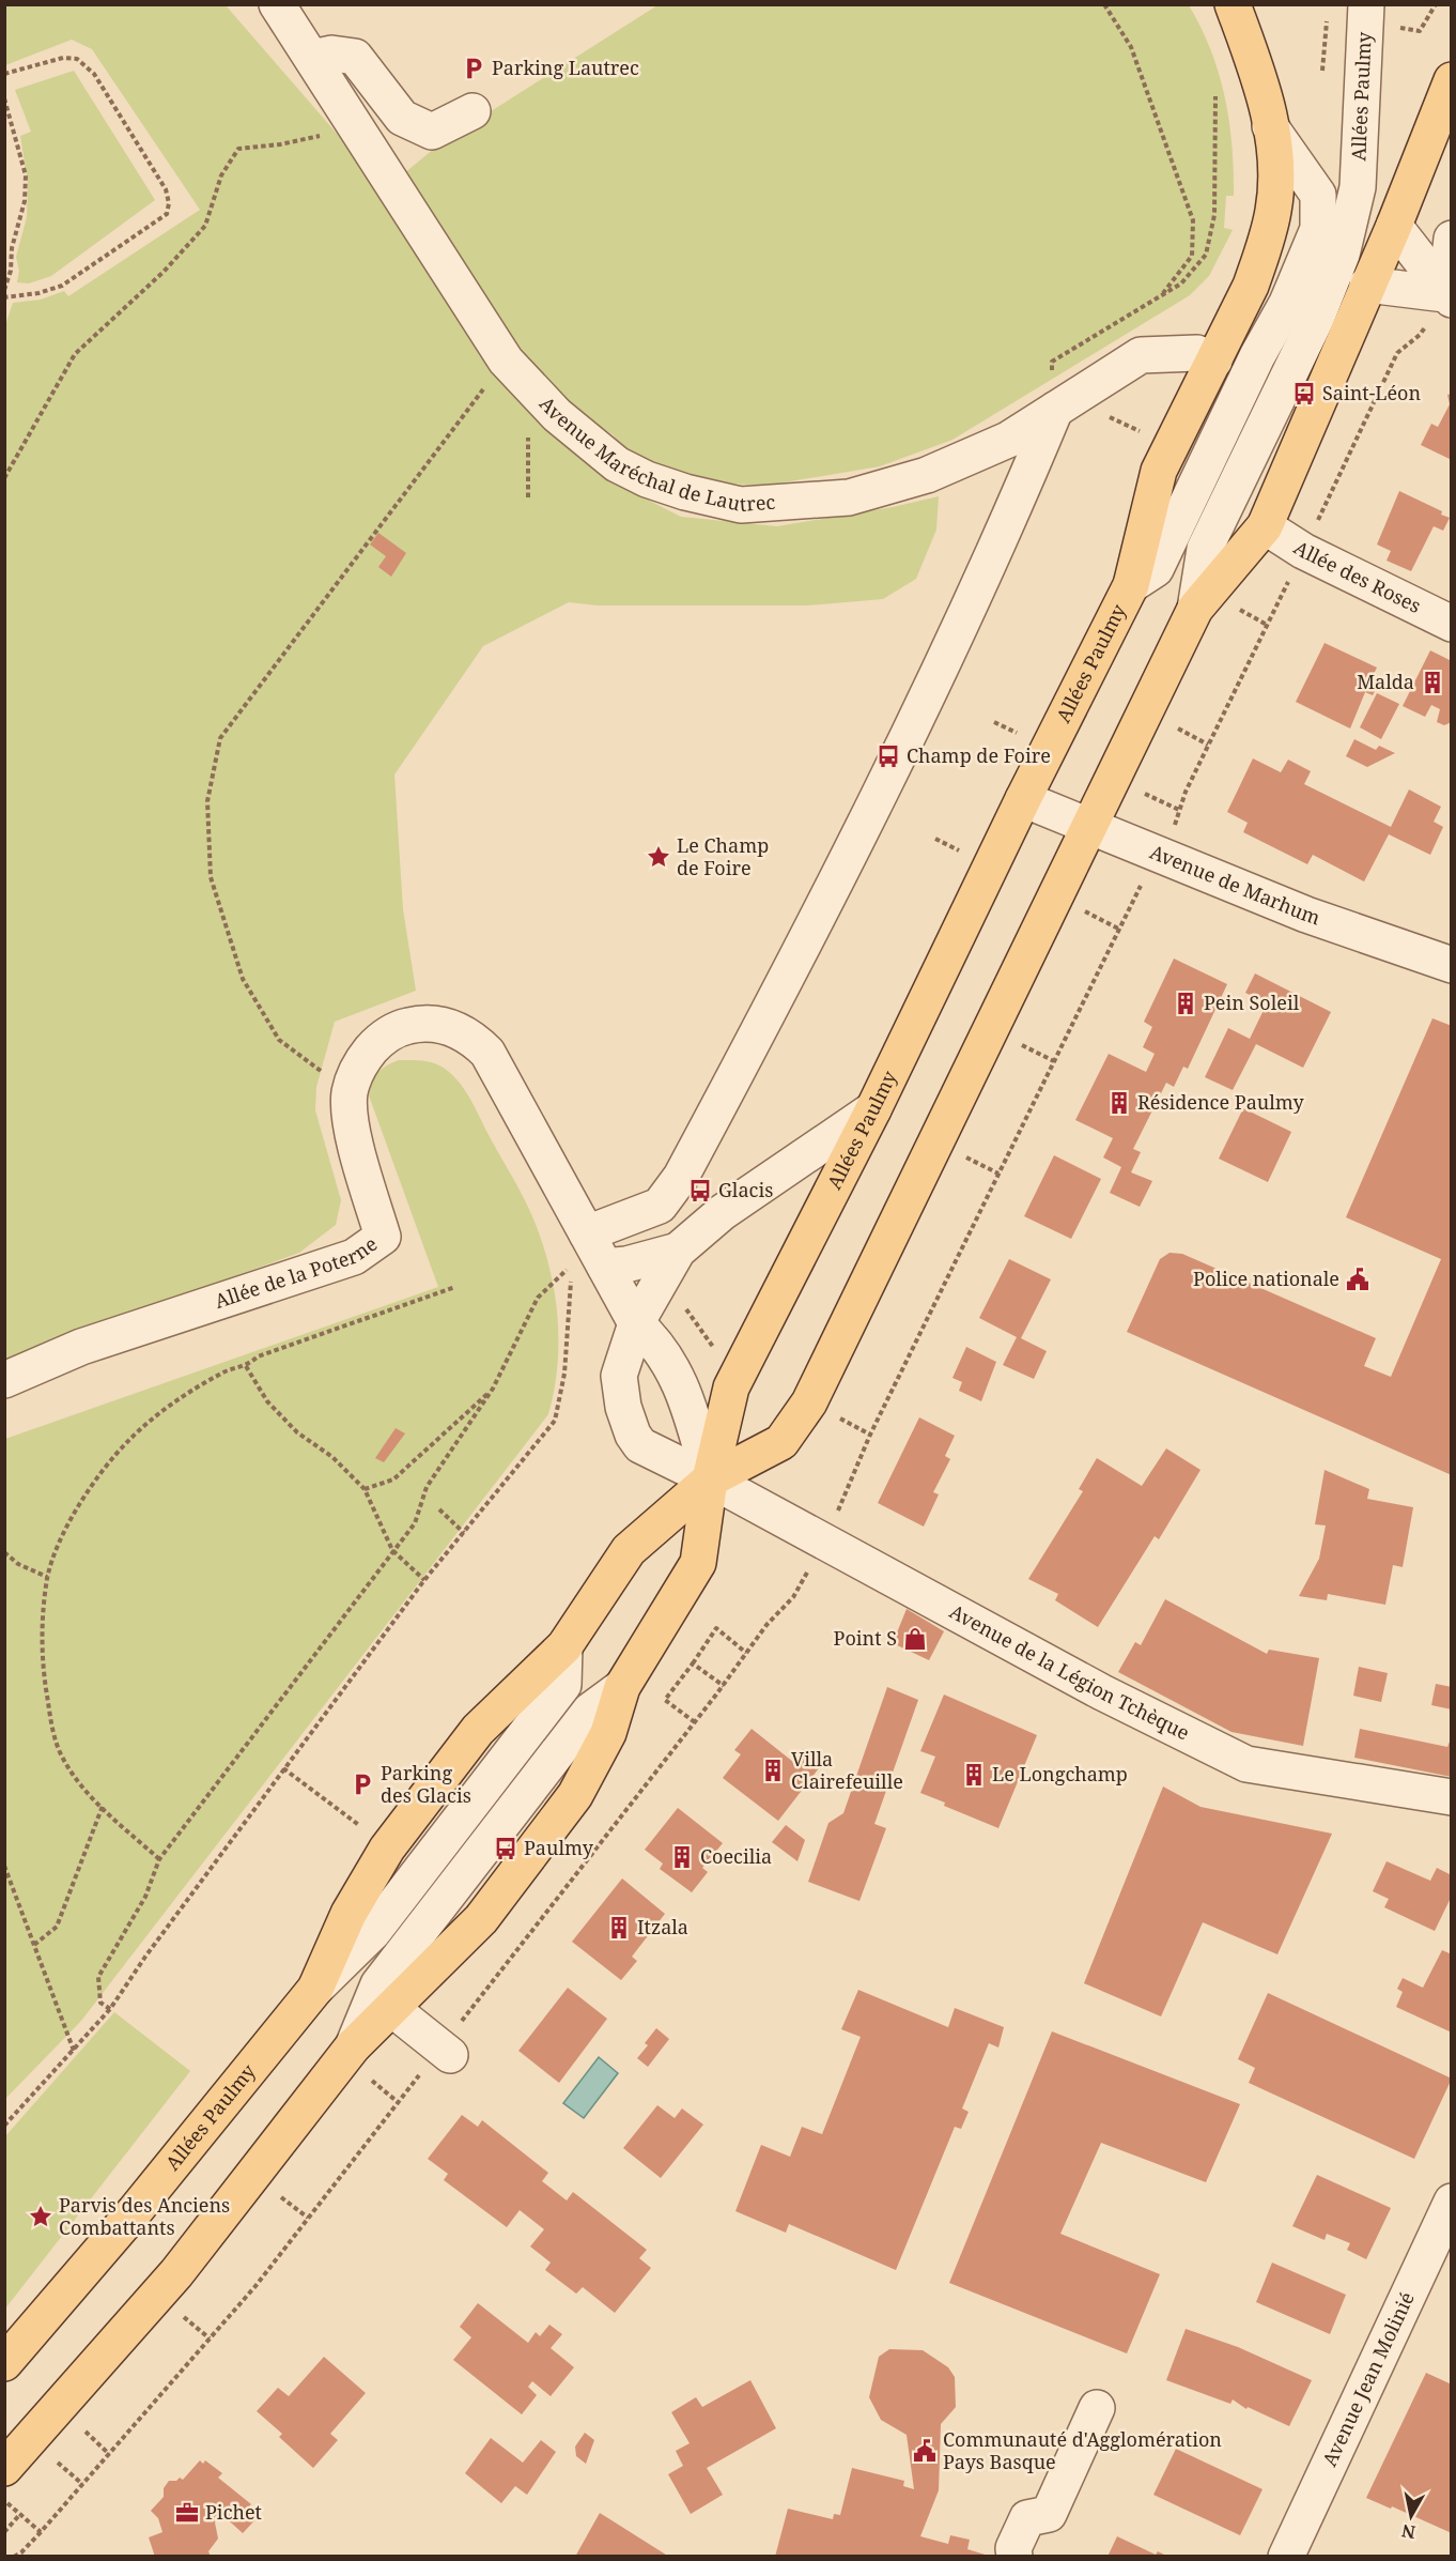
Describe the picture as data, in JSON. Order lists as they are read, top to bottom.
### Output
{
  "streets": {
    "main road": ["Allées Paulmy"],
    "street": [
      "Avenue Maréchal de Lautrec",
      "Allée des Roses",
      "Avenue de Marhum",
      "Allée de la Poterne",
      "Avenue de la Légion Tchèque",
      "Avenue Jean Molinié"
    ]
  },
  "crossings": [
    ["Allées Paulmy", "Avenue Maréchal de Lautrec"],
    ["Allées Paulmy", "Avenue de Marhum"],
    ["Allées Paulmy", "Allée de la Poterne"],
    ["Allées Paulmy", "Avenue de la Légion Tchèque"],
    ["Allée de la Poterne", "Avenue de la Légion Tchèque"]
  ],
  "places": {
    "parking": ["Parking Lautrec", "Parking des Glacis"],
    "bus stop": [
      "Saint-Léon",
      "Champ de Foire",
      "Glacis",
      "Paulmy"
    ],
    "building": [
      "Malda",
      "Pein Soleil",
      "Résidence Paulmy",
      "Villa Clairefeuille",
      "Le Longchamp",
      "Coecilia",
      "Itzala"
    ],
    "place": ["Le Champ de Foire", "Parvis des Anciens Combattants"],
    "public building": ["Police nationale", "Communauté d'Agglomération Pays Basque"],
    "shop": ["Point S"],
    "office": ["Pichet"]
  },
  "north": "bottom"
}
